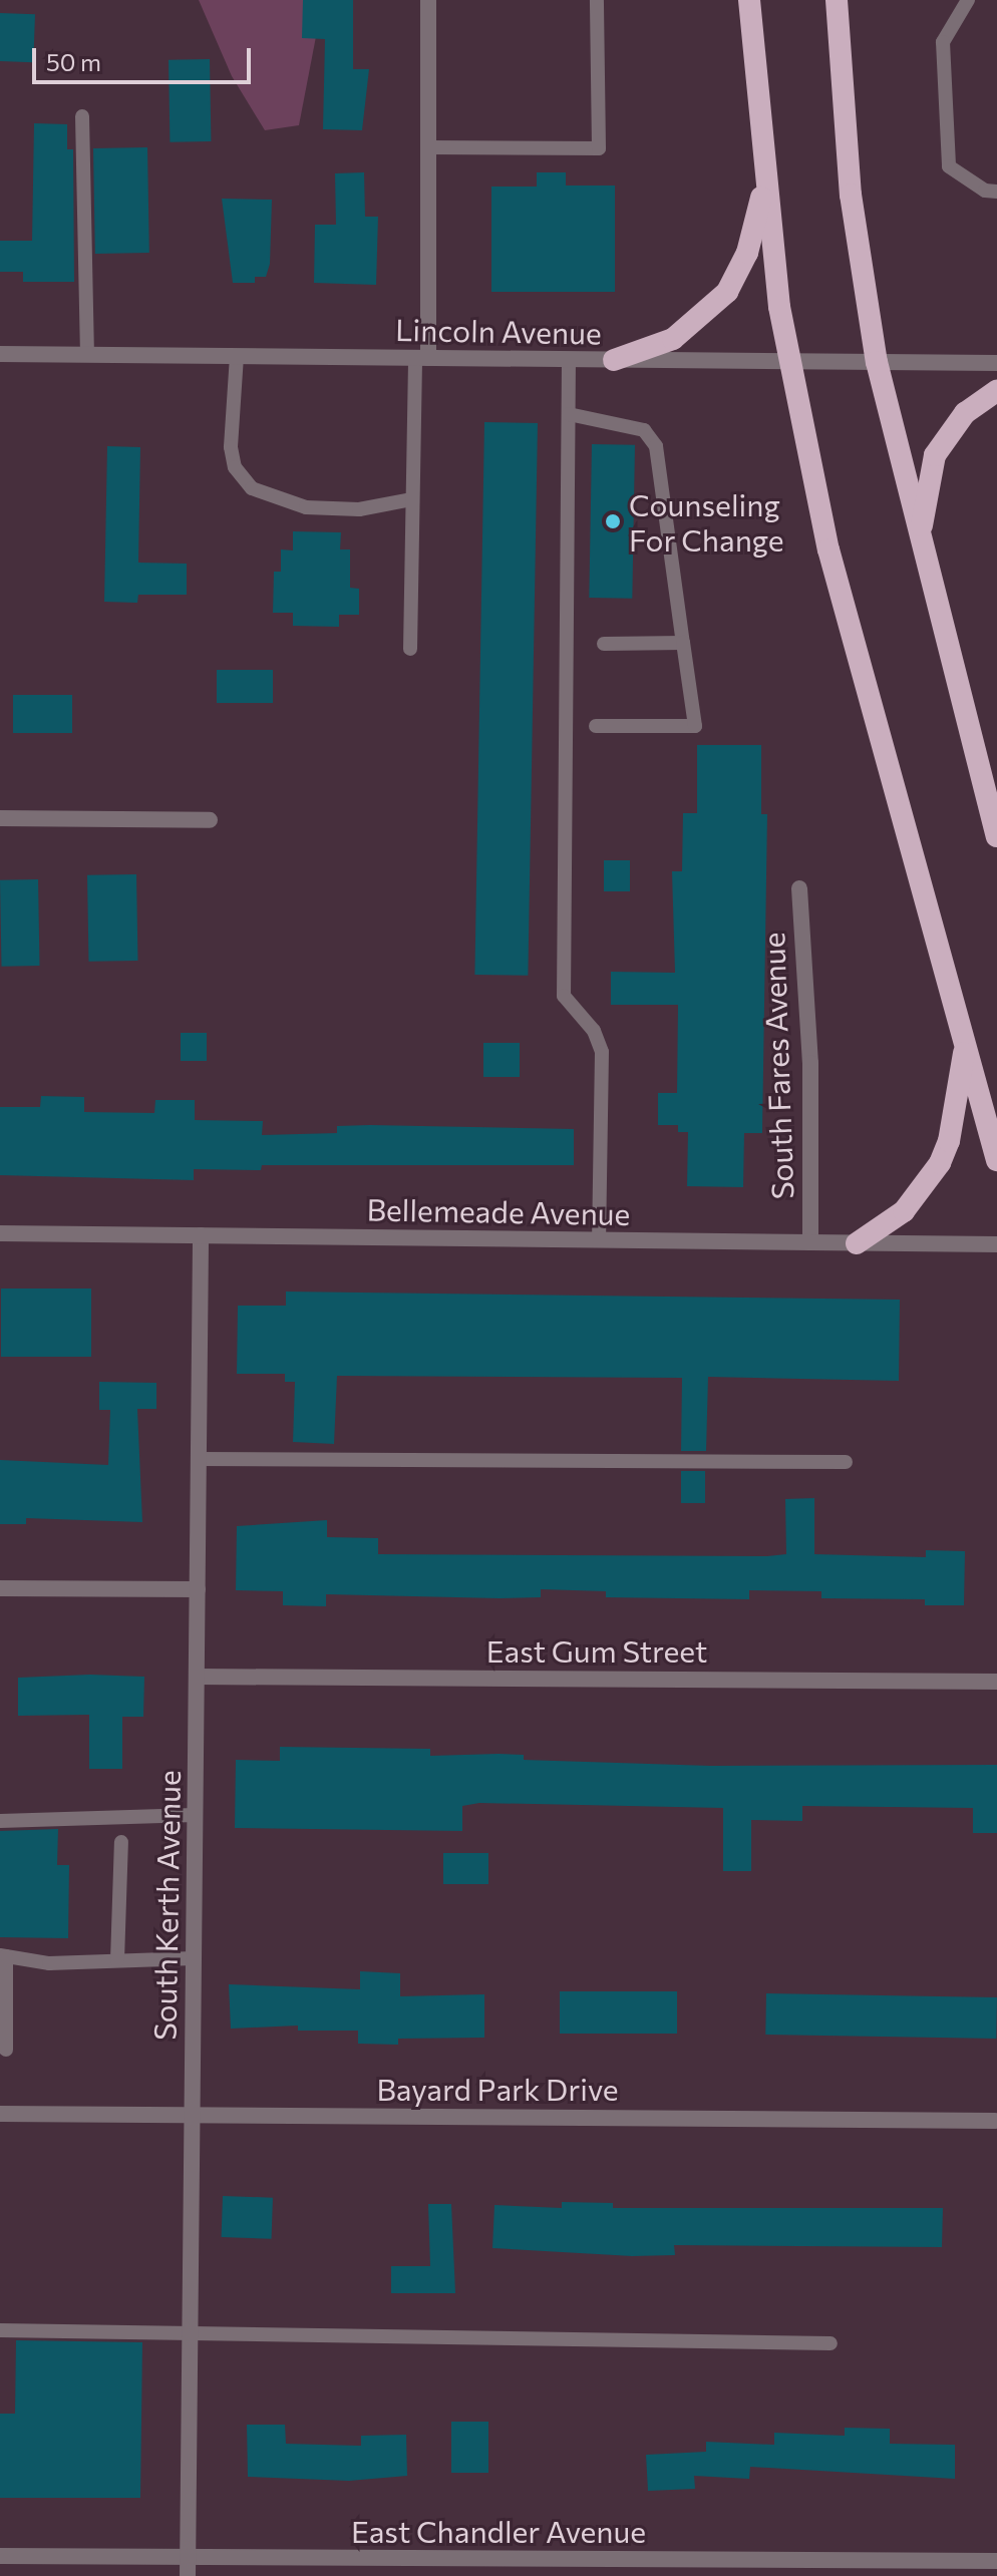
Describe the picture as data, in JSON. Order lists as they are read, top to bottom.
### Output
{
  "streets": {
    "street": [
      "Lincoln Avenue",
      "South Fares Avenue",
      "Bellemeade Avenue",
      "East Gum Street",
      "South Kerth Avenue",
      "Bayard Park Drive",
      "East Chandler Avenue"
    ]
  },
  "crossings": [
    ["South Fares Avenue", "Bellemeade Avenue"],
    ["Bellemeade Avenue", "South Kerth Avenue"],
    ["East Gum Street", "South Kerth Avenue"],
    ["South Kerth Avenue", "Bayard Park Drive"],
    ["South Kerth Avenue", "East Chandler Avenue"]
  ],
  "places": ["Counseling For Change"],
  "scale_bar": "50 m"
}
